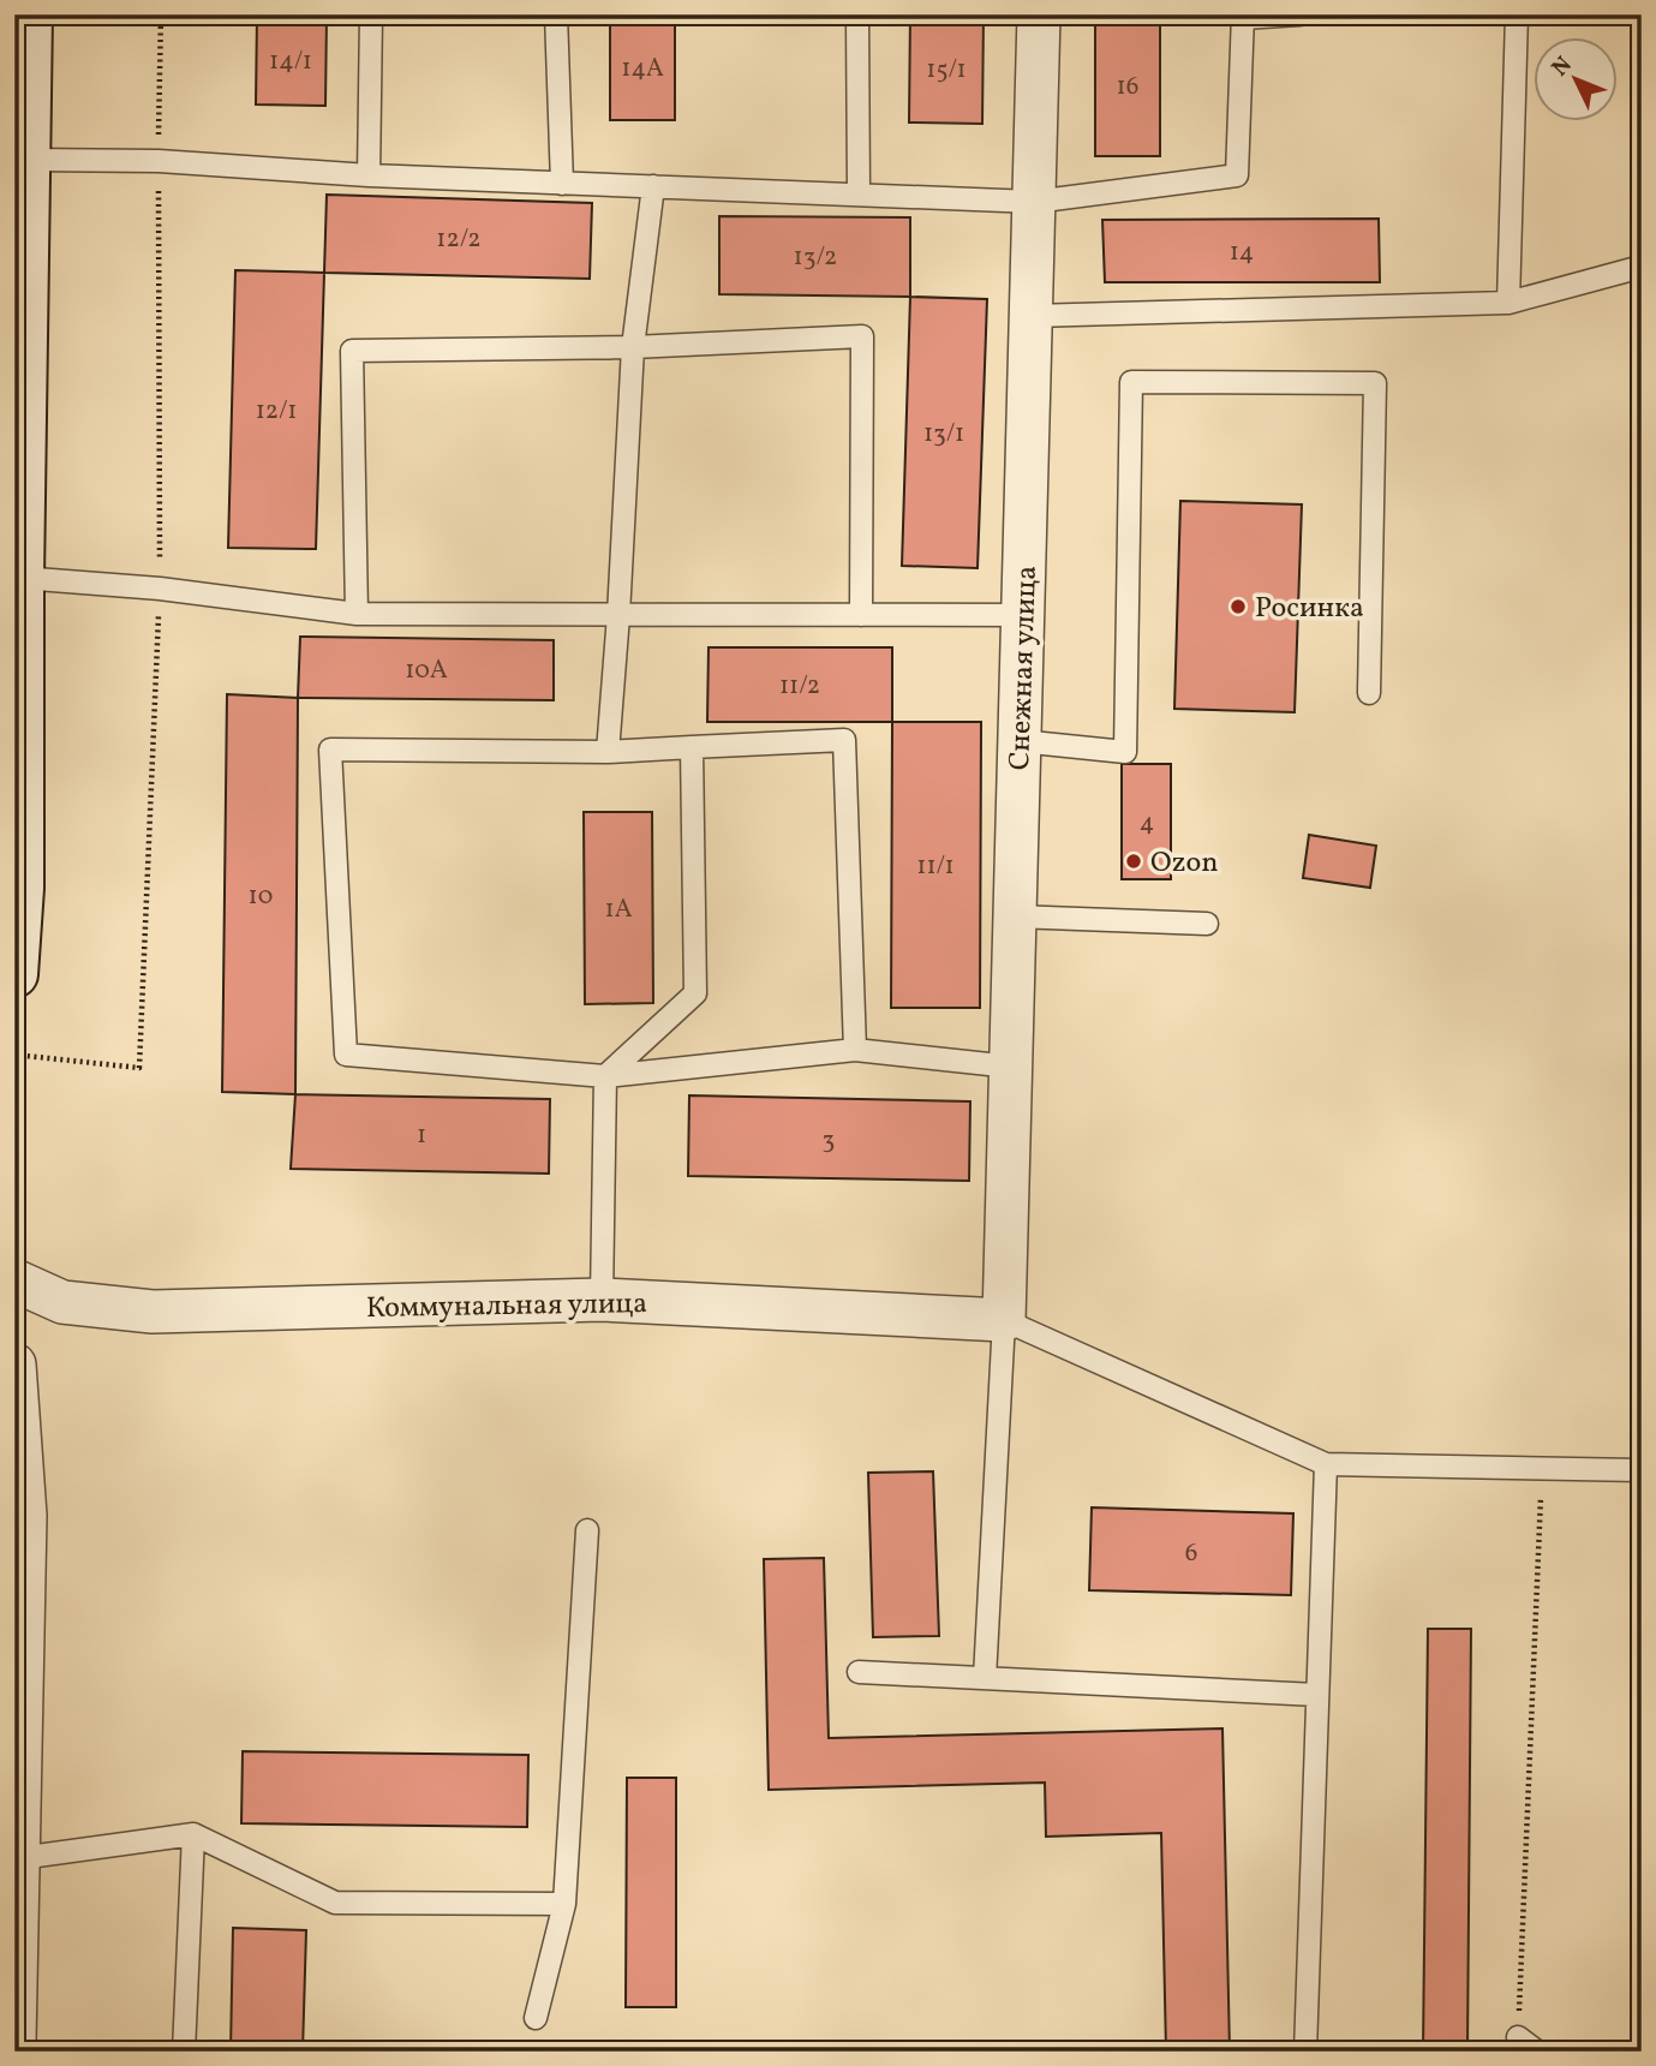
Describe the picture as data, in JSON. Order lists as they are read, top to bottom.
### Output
{
  "streets": {
    "street": ["Снежная улица", "Коммунальная улица"]
  },
  "crossings": [
    ["Снежная улица", "Коммунальная улица"]
  ],
  "places": ["Росинка", "Ozon"],
  "house_numbers": [
    "14/1",
    "14А",
    "15/1",
    "16",
    "12/2",
    "14",
    "13/2",
    "12/1",
    "13/1",
    "10А",
    "11/2",
    "4",
    "11/1",
    "10",
    "1А",
    "1",
    "3",
    "6"
  ],
  "north": "top left"
}
